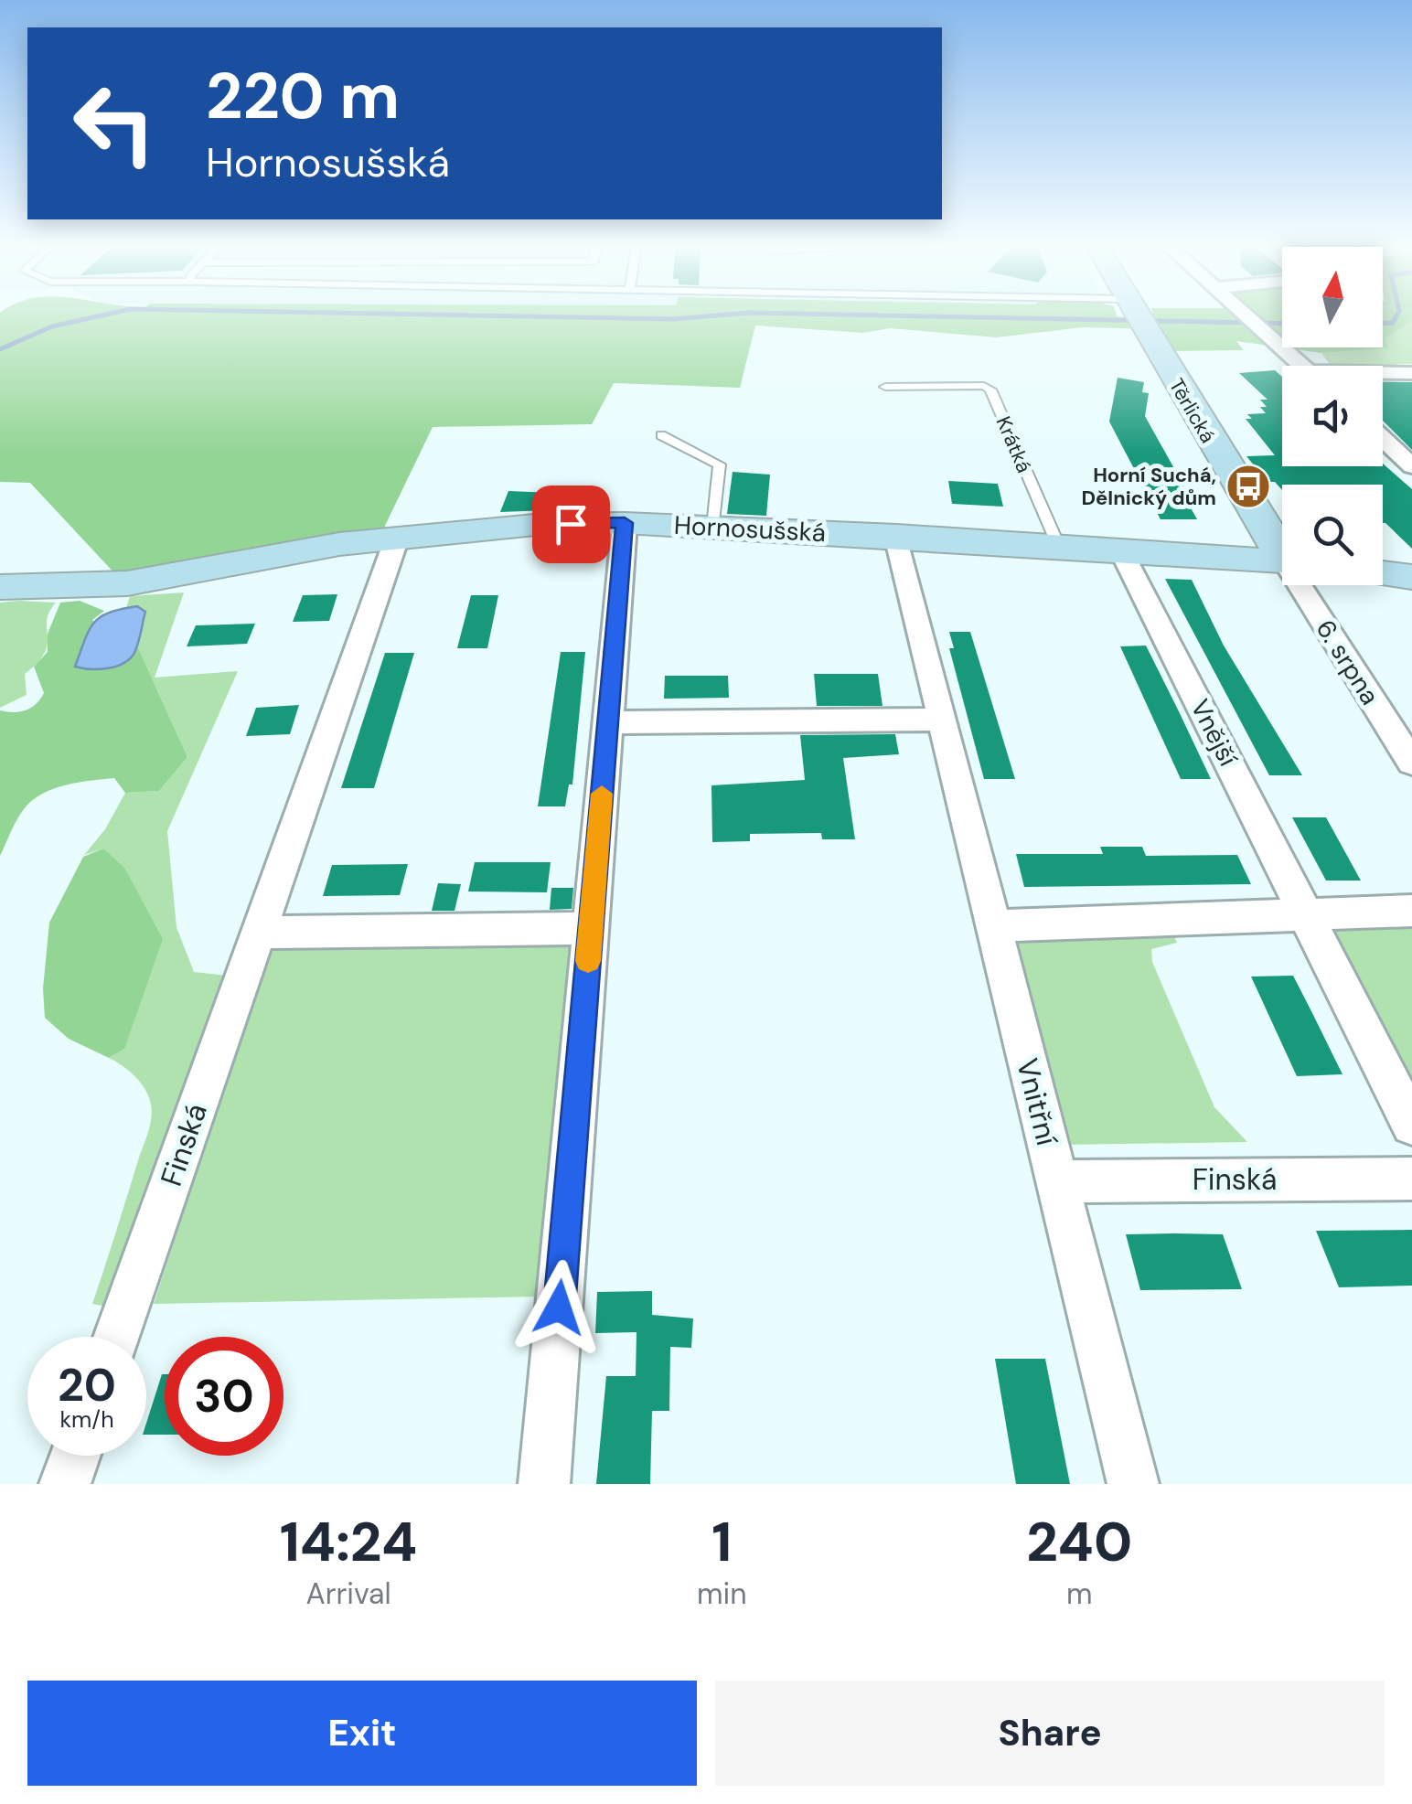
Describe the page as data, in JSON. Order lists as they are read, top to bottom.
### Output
{
  "streets": {
    "street": [
      "Těrlická",
      "Hornosušská",
      "6. srpna",
      "Vnější",
      "Vnitřní",
      "Finská"
    ],
    "lane": ["Krátká"]
  },
  "crossings": [
    ["Krátká", "Hornosušská"],
    ["Hornosušská", "Vnější"],
    ["Hornosušská", "Vnitřní"],
    ["Hornosušská", "Finská"],
    ["Vnitřní", "Finská"]
  ],
  "places": {
    "bus stop": ["Horní Suchá, Dělnický dům"]
  },
  "north": "top",
  "page": {
    "turn": ["220 m", "Hornosušská"],
    "speed": "20 km/h",
    "limit": "30",
    "eta": [
      "14:24",
      "Arrival",
      "1",
      "min",
      "240",
      "m"
    ],
    "buttons": ["Exit", "Share"]
  }
}
